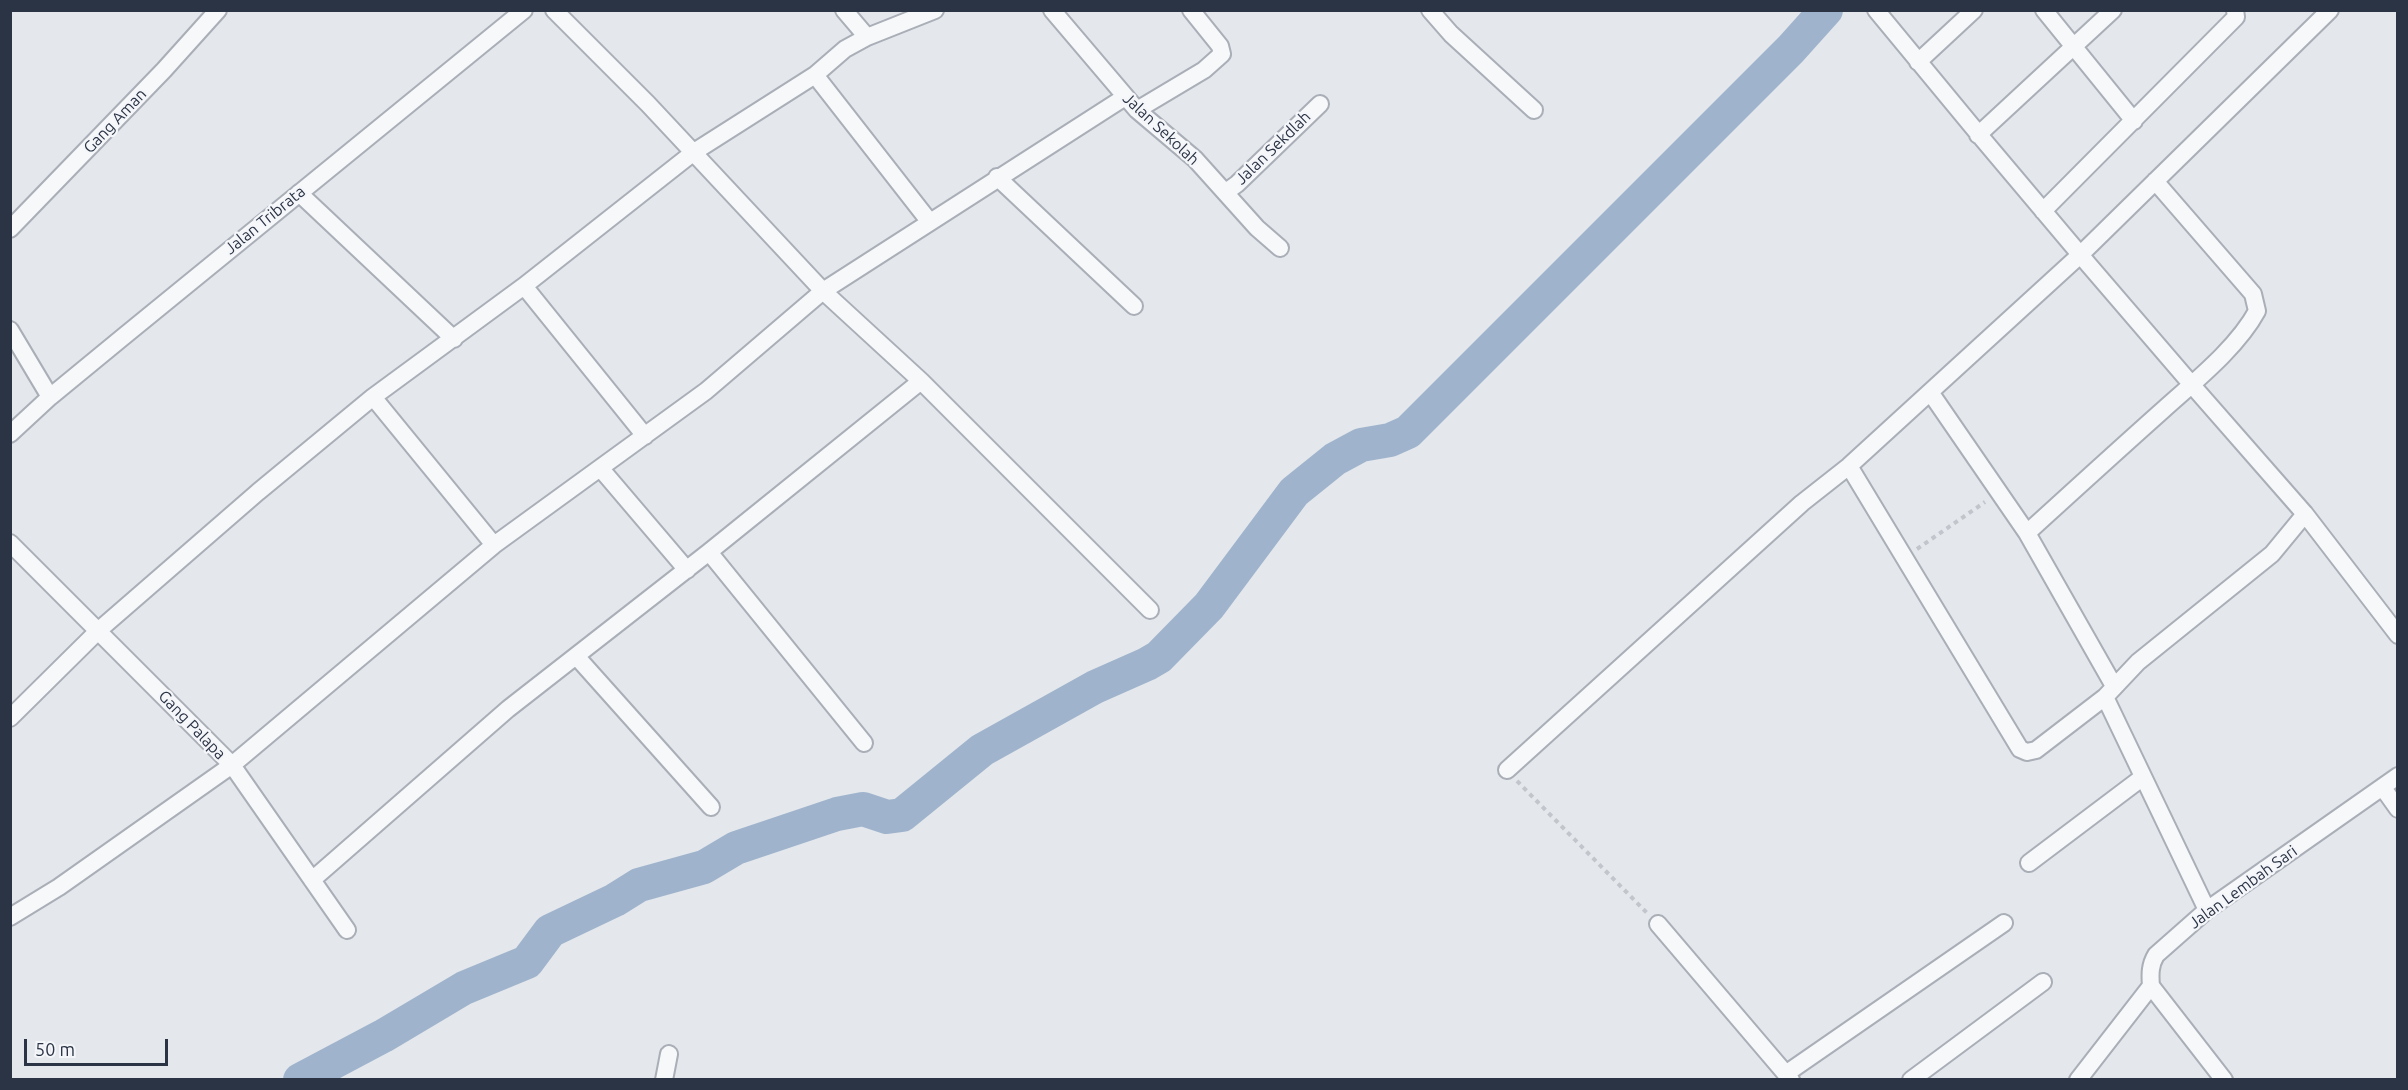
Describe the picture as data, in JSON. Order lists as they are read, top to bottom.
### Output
{
  "streets": {
    "street": [
      "Gang Aman",
      "Jalan Sekolah",
      "Jalan Sekdlah",
      "Jalan Tribrata",
      "Gang Palapa",
      "Jalan Lembah Sari"
    ]
  },
  "crossings": [
    ["Jalan Sekolah", "Jalan Sekdlah"]
  ],
  "scale_bar": "50 m"
}
